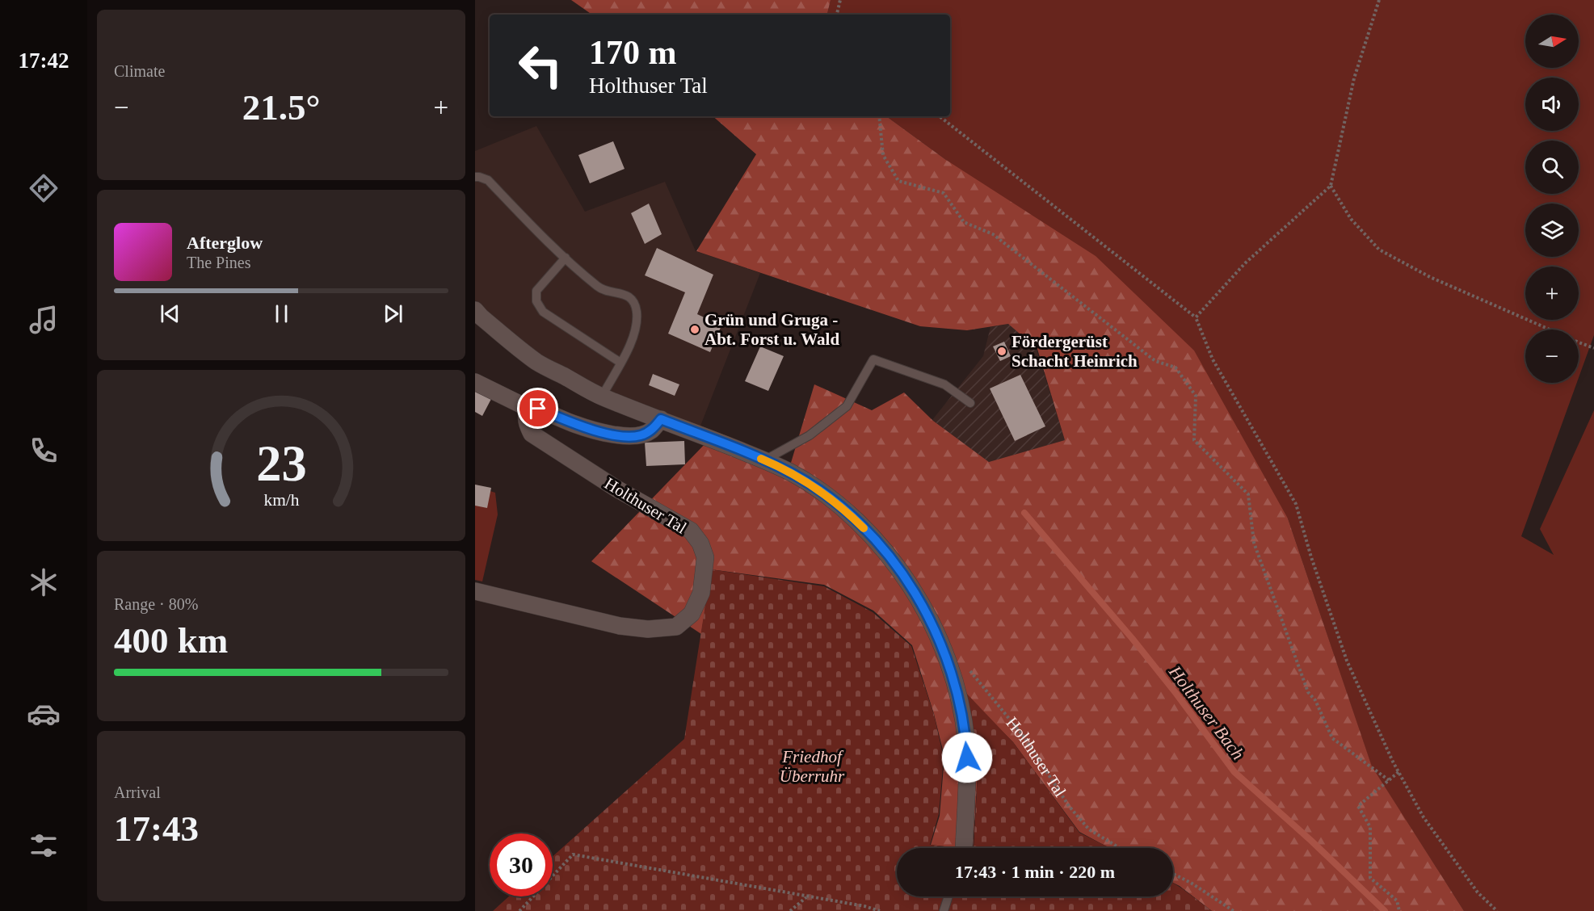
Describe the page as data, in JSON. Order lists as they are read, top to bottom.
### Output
{
  "streets": {
    "street": ["Holthuser Tal"]
  },
  "water": ["Holthuser Bach"],
  "parks": ["Friedhof Überruhr"],
  "places": ["Grün und Gruga - Abt. Forst u. Wald", "Fördergerüst Schacht Heinrich"],
  "north": "right",
  "page": {
    "tabs": "17:42",
    "tile": [
      "Climate",
      ["Range · 80%", "400 km"],
      ["Arrival", "17:43"]
    ],
    "map_buttons": ["+", "−"],
    "turn": ["170 m", "Holthuser Tal"],
    "heat": ["−", "21.5°", "+"],
    "song": ["Afterglow", "The Pines"],
    "limit": "30",
    "trip": "17:43 · 1 min · 220 m",
    "gauge": ["23", "km/h"]
  }
}
